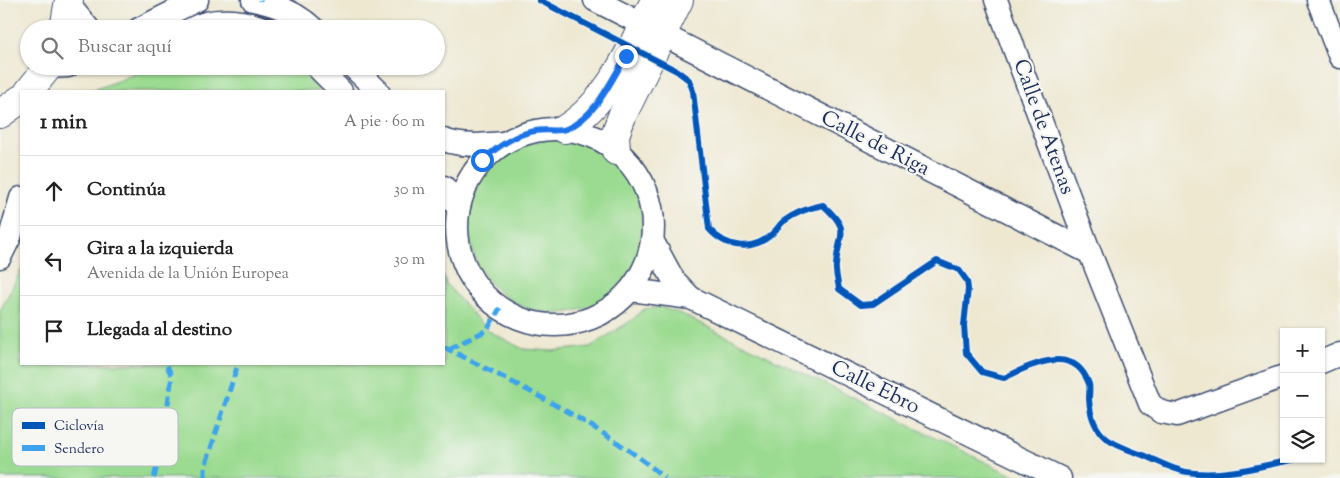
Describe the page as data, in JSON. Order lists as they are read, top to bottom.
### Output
{
  "streets": {
    "street": ["Calle de Atenas", "Calle de Riga", "Calle Ebro"]
  },
  "crossings": [
    ["Calle de Atenas", "Calle de Riga"]
  ],
  "legend": ["Ciclovía", "Sendero"],
  "page": {
    "search": "Buscar aquí",
    "heading": ["1 min", "A pie · 60 m"],
    "list": [
      ["Continúa", "30 m"],
      ["Gira a la izquierda", "Avenida de la Unión Europea", "30 m"],
      "Llegada al destino"
    ],
    "map_buttons": ["+", "−"]
  }
}
